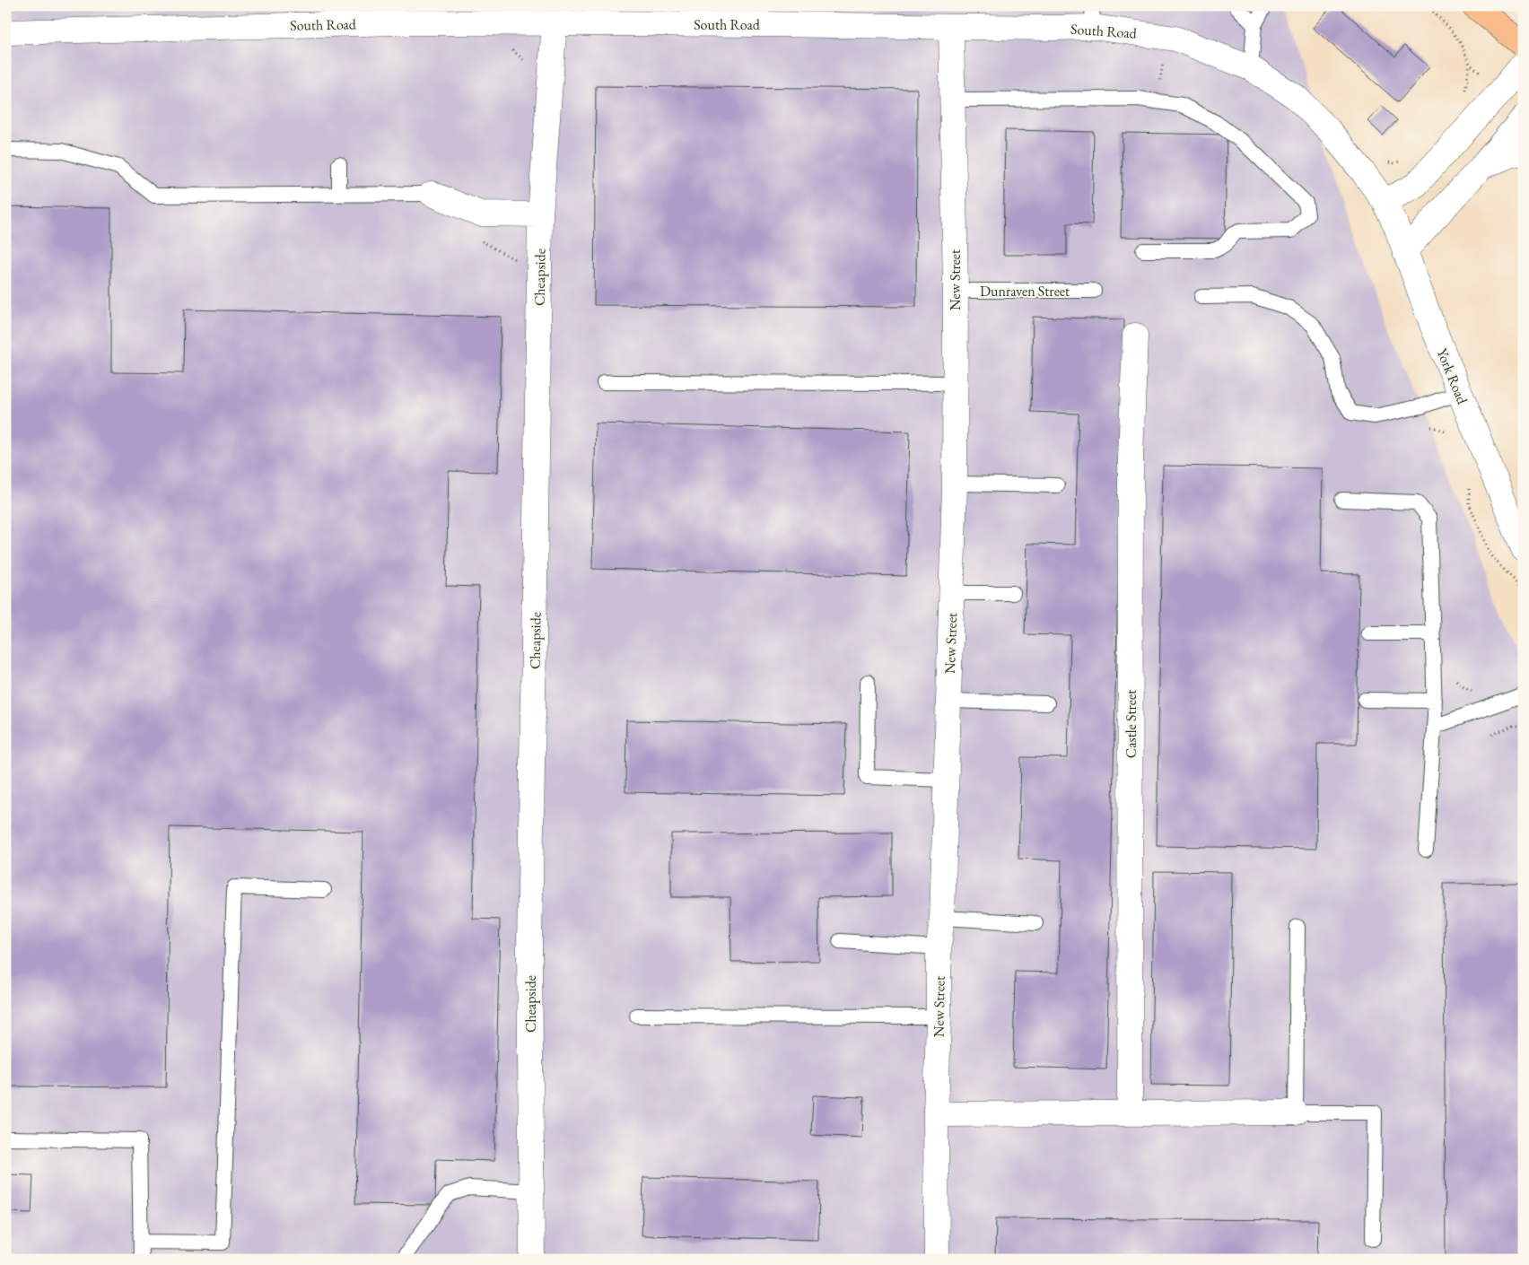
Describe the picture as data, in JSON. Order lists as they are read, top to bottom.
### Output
{
  "streets": {
    "street": [
      "South Road",
      "Cheapside",
      "New Street",
      "York Road",
      "Castle Street"
    ],
    "lane": ["Dunraven Street"]
  },
  "crossings": [
    ["South Road", "Cheapside"],
    ["South Road", "New Street"],
    ["South Road", "York Road"],
    ["New Street", "Dunraven Street"]
  ]
}
